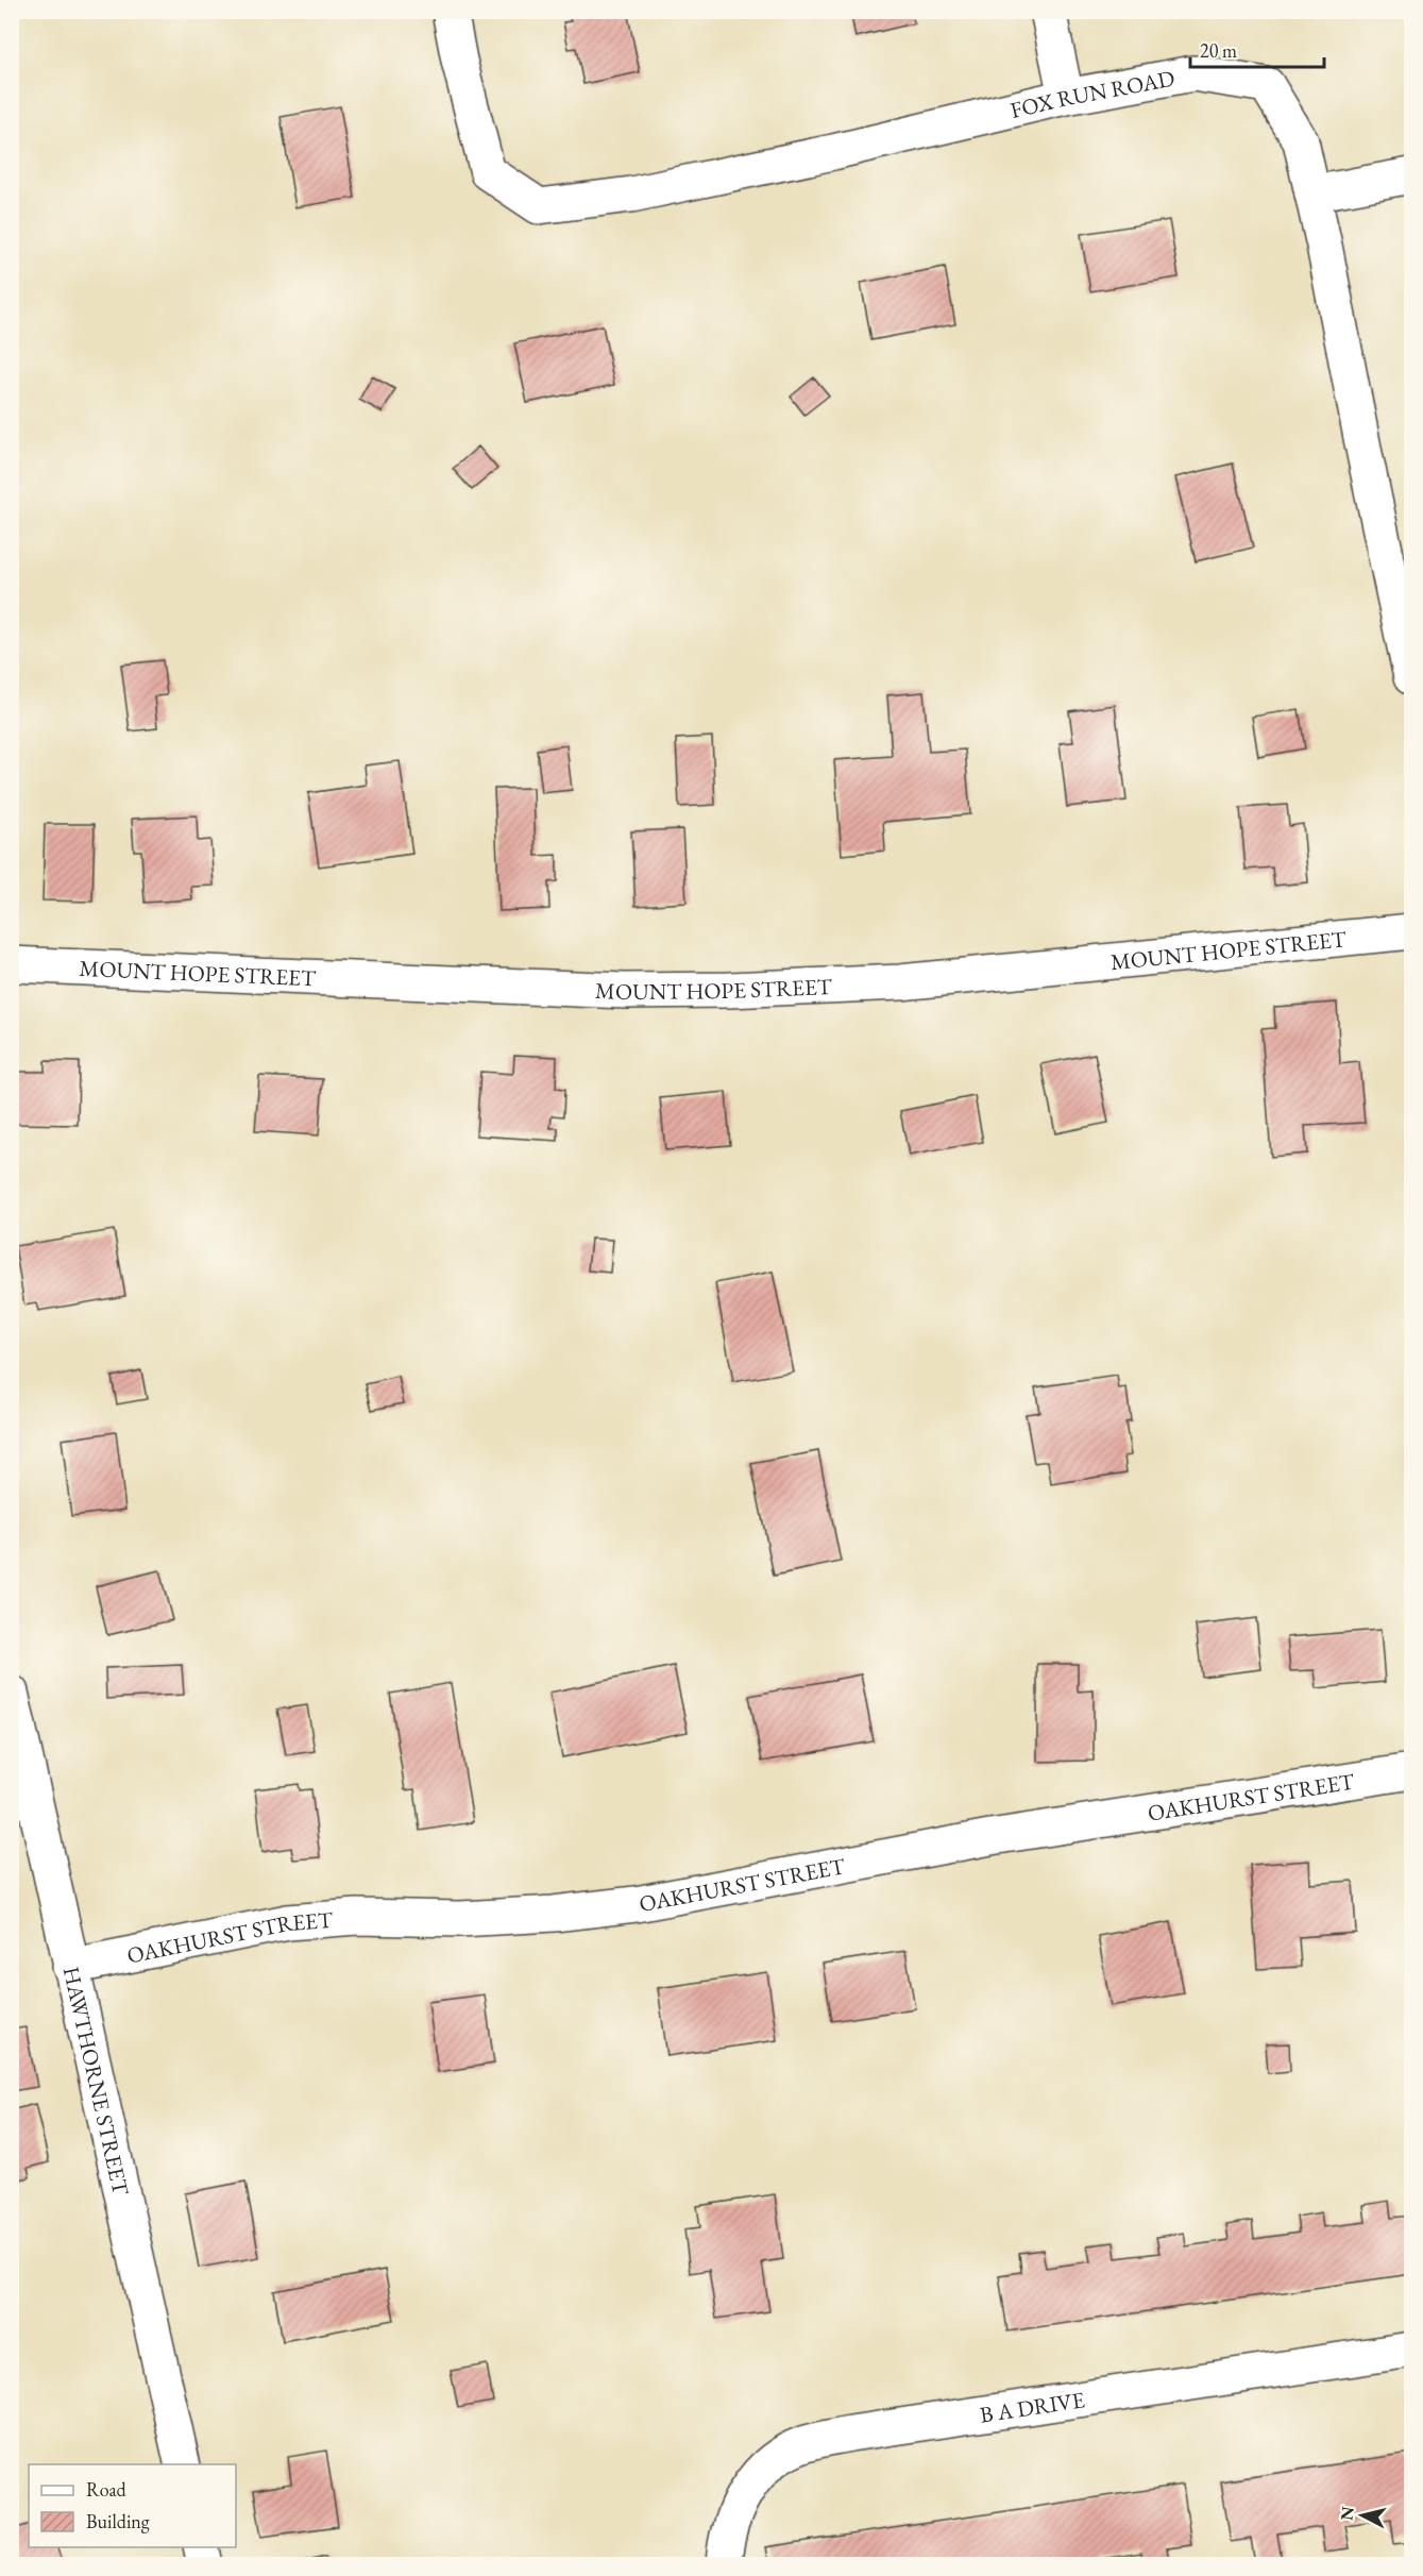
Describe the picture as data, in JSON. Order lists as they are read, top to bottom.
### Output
{
  "streets": {
    "street": [
      "FOX RUN ROAD",
      "MOUNT HOPE STREET",
      "OAKHURST STREET",
      "HAWTHORNE STREET",
      "B A DRIVE"
    ]
  },
  "crossings": [
    ["OAKHURST STREET", "HAWTHORNE STREET"]
  ],
  "legend": ["Road", "Building"],
  "scale_bar": "20 m",
  "north": "left"
}
